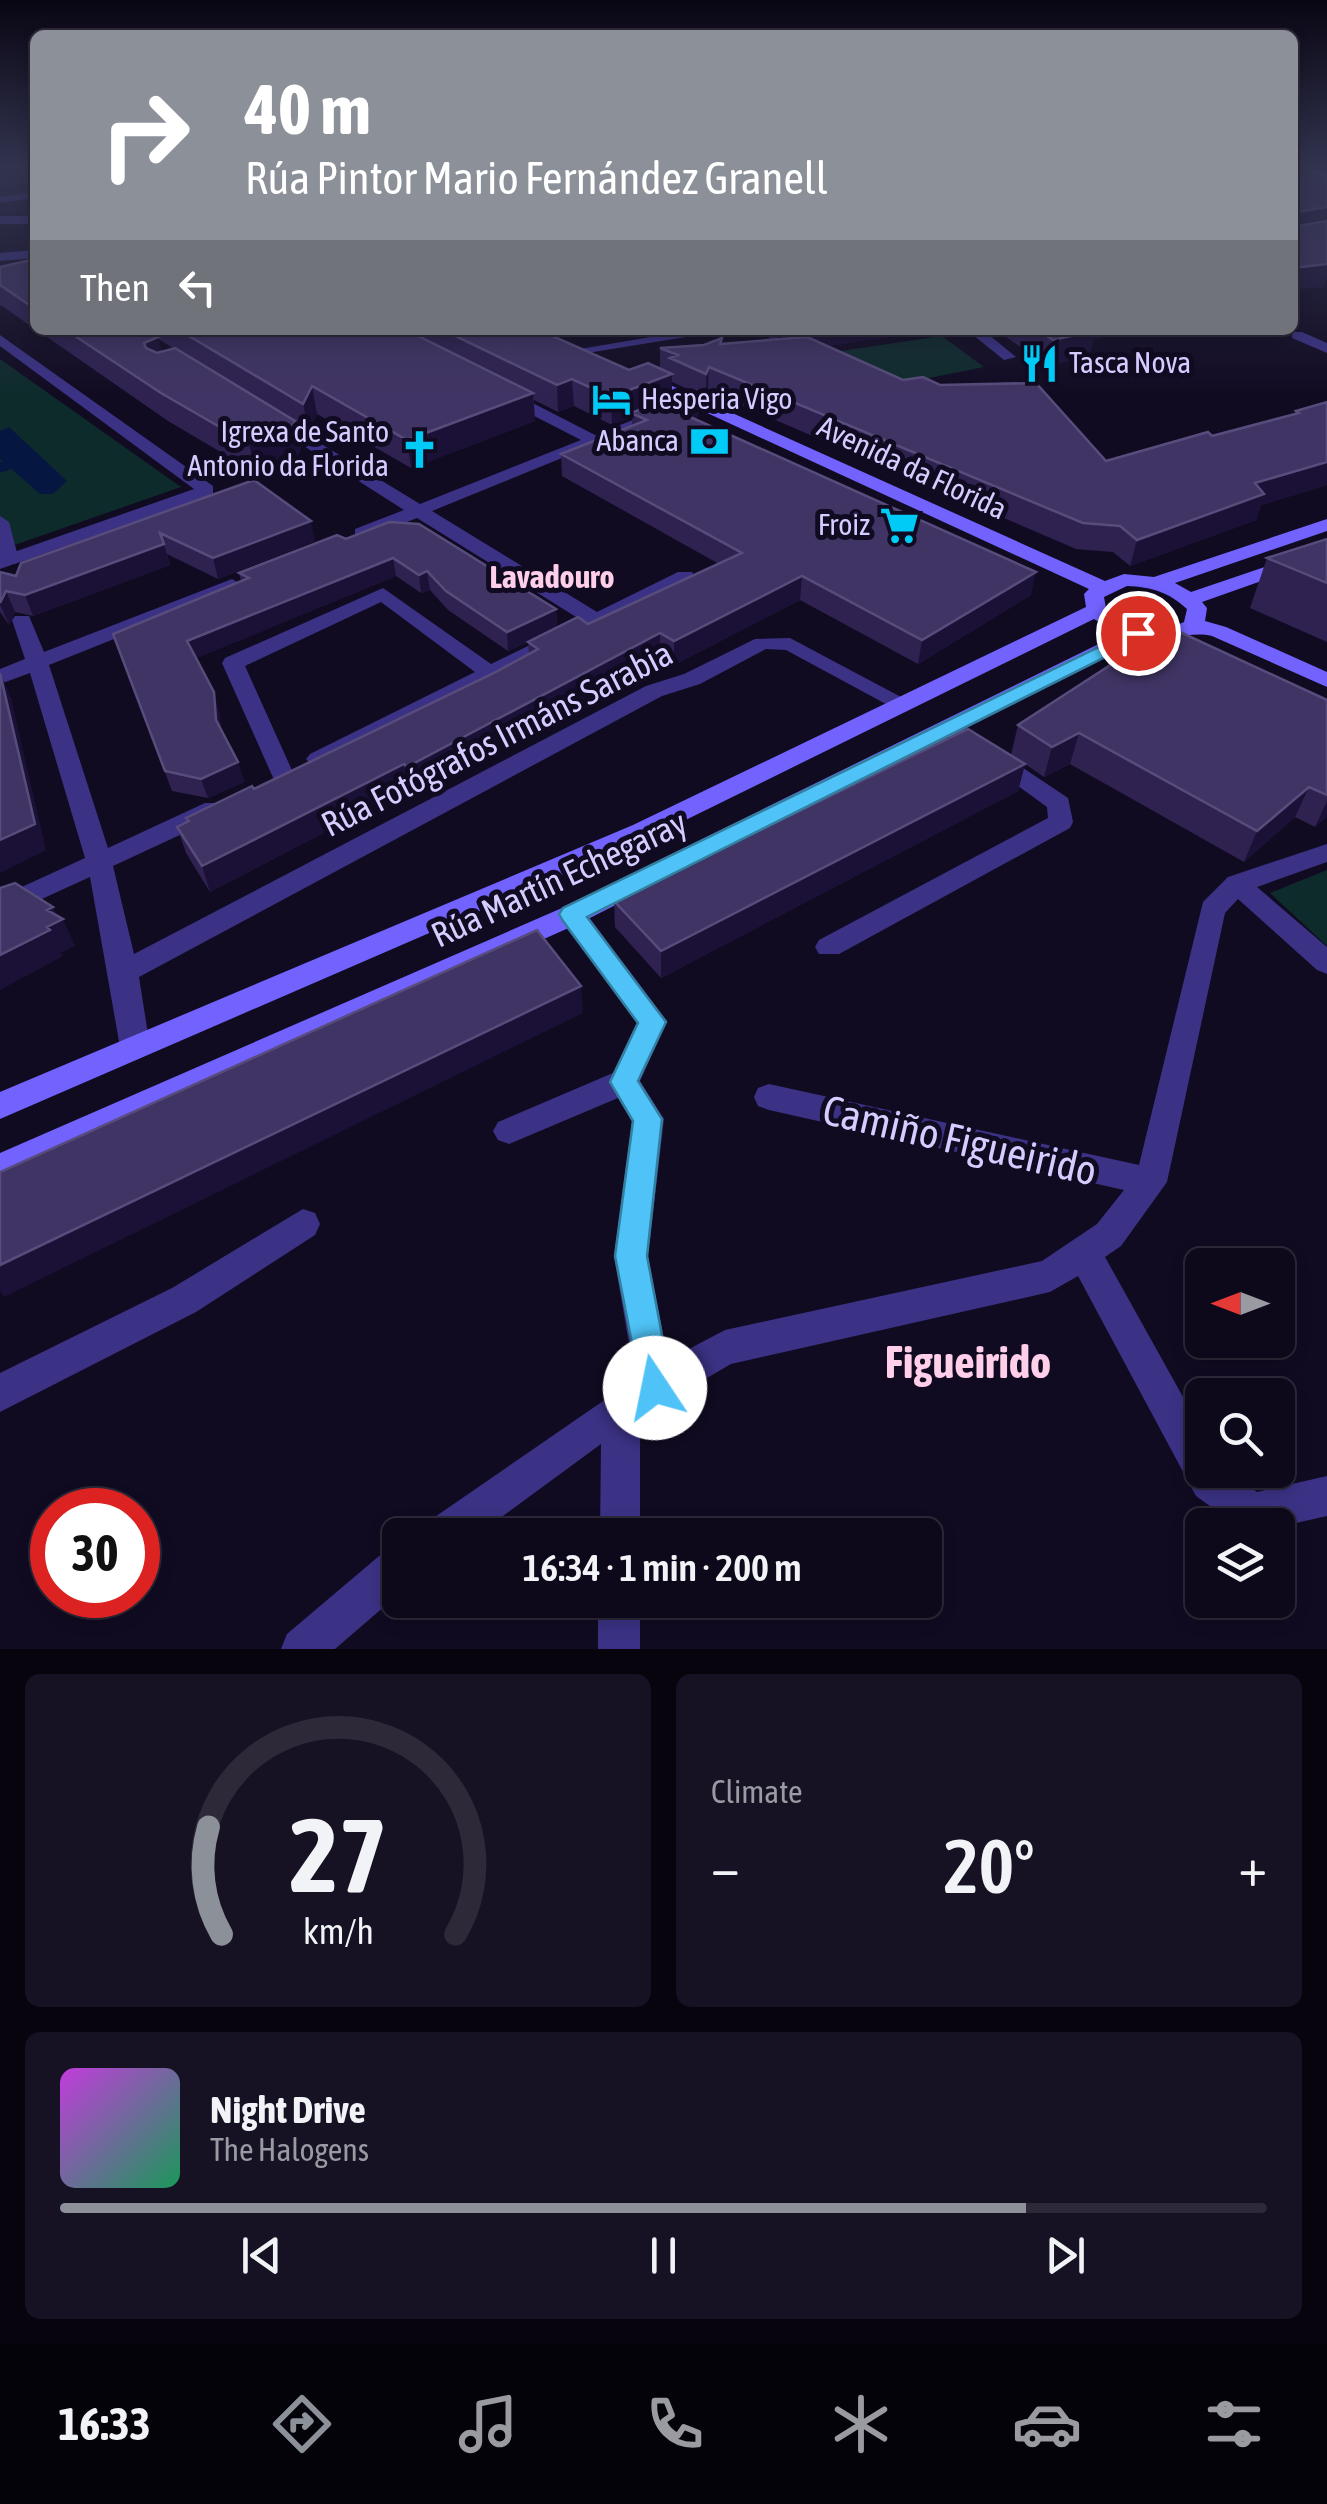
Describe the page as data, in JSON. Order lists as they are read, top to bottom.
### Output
{
  "streets": {
    "main road": ["Avenida da Florida", "Rúa Martín Echegaray"],
    "street": ["Rúa Fotógrafos Irmáns Sarabia", "Camiño Figueirido"]
  },
  "crossings": [
    ["Avenida da Florida", "Rúa Martín Echegaray"],
    ["Rúa Fotógrafos Irmáns Sarabia", "Rúa Martín Echegaray"]
  ],
  "districts": ["Lavadouro", "Figueirido"],
  "places": {
    "restaurant": ["Tasca Nova"],
    "hotel": ["Hesperia Vigo"],
    "bank": ["Abanca"],
    "church": ["Igrexa de Santo Antonio da Florida"],
    "supermarket": ["Froiz"]
  },
  "north": "left",
  "page": {
    "turn": ["40 m", "Rúa Pintor Mario Fernández Granell"],
    "then": "Then",
    "limit": "30",
    "trip": "16:34 · 1 min · 200 m",
    "tile": "Climate",
    "heat": ["−", "20°", "+"],
    "song": ["Night Drive", "The Halogens"],
    "tabs": "16:33",
    "gauge": ["27", "km/h"]
  }
}
